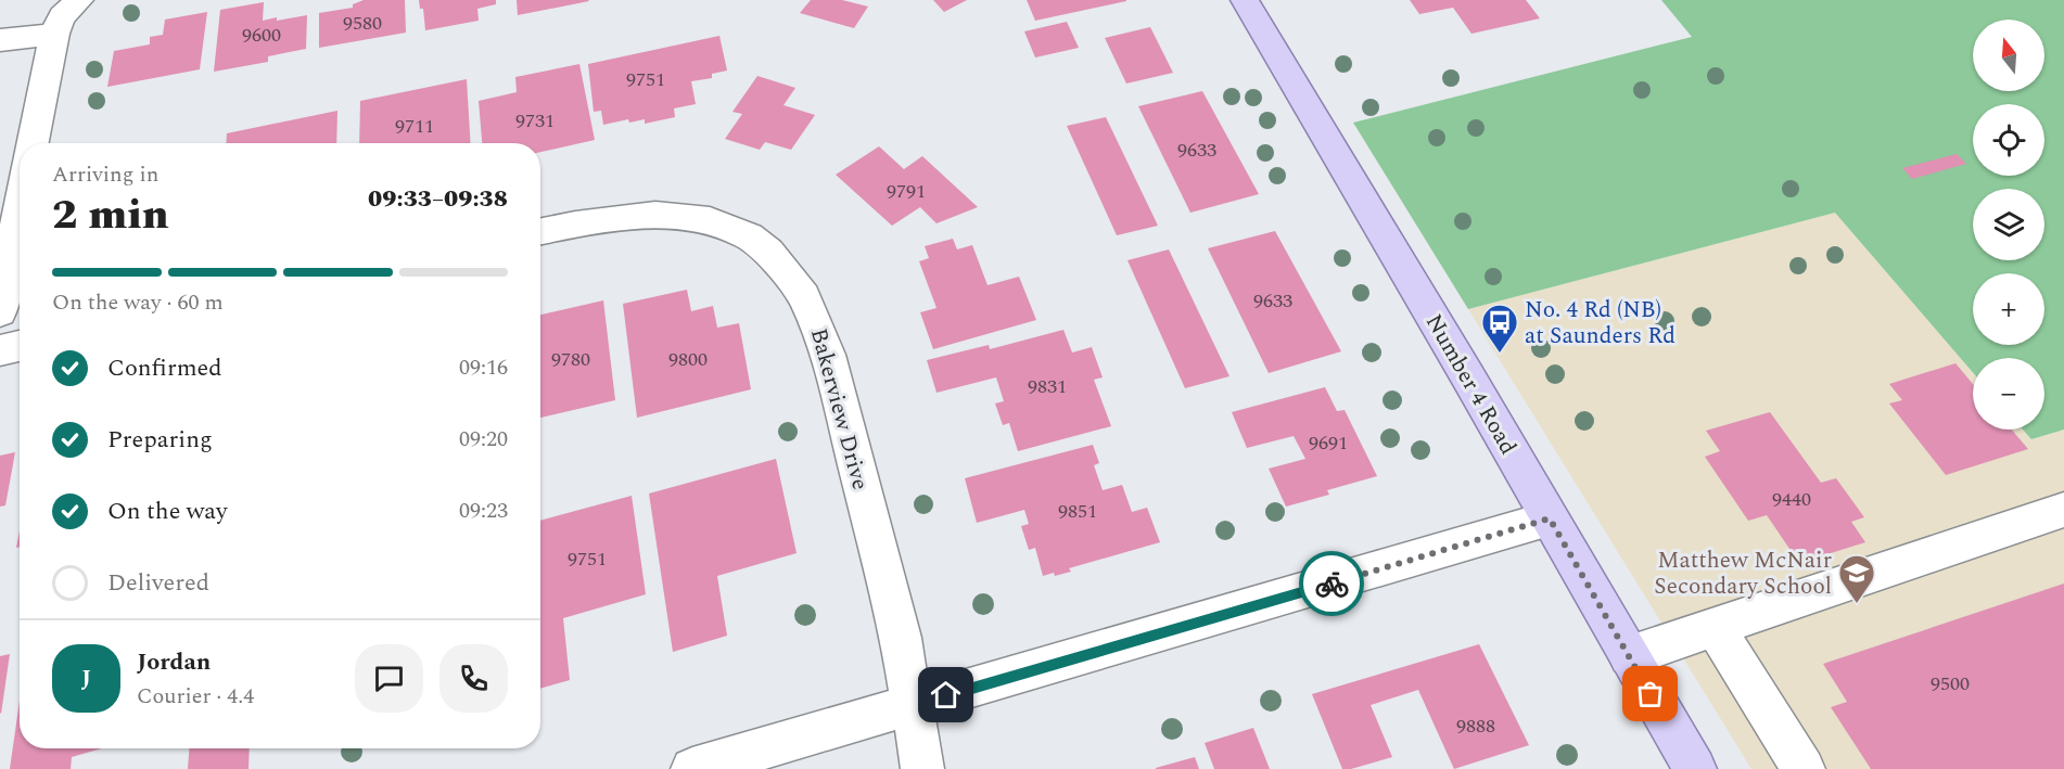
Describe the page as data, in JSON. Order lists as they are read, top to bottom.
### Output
{
  "streets": {
    "main road": ["Number 4 Road"],
    "street": ["Bakerview Drive"]
  },
  "places": {
    "bus stop": ["No. 4 Rd (NB) at Saunders Rd"],
    "school or university": ["Matthew McNair Secondary School"]
  },
  "house_numbers": [
    "9580",
    "9600",
    "9751",
    "9731",
    "9711",
    "9633",
    "9791",
    "9633",
    "9780",
    "9800",
    "9831",
    "9691",
    "9440",
    "9851",
    "9751",
    "9500",
    "9888"
  ],
  "north": "top",
  "page": {
    "map_buttons": ["+", "−"],
    "heading": ["2 min", "Arriving in", "09:33–09:38"],
    "panel": ["Jordan", "Courier · 4.4"],
    "bar": "On the way · 60 m",
    "list": [
      ["Confirmed", "09:16"],
      ["Preparing", "09:20"],
      ["On the way", "09:23"],
      "Delivered"
    ],
    "round": "J"
  }
}
